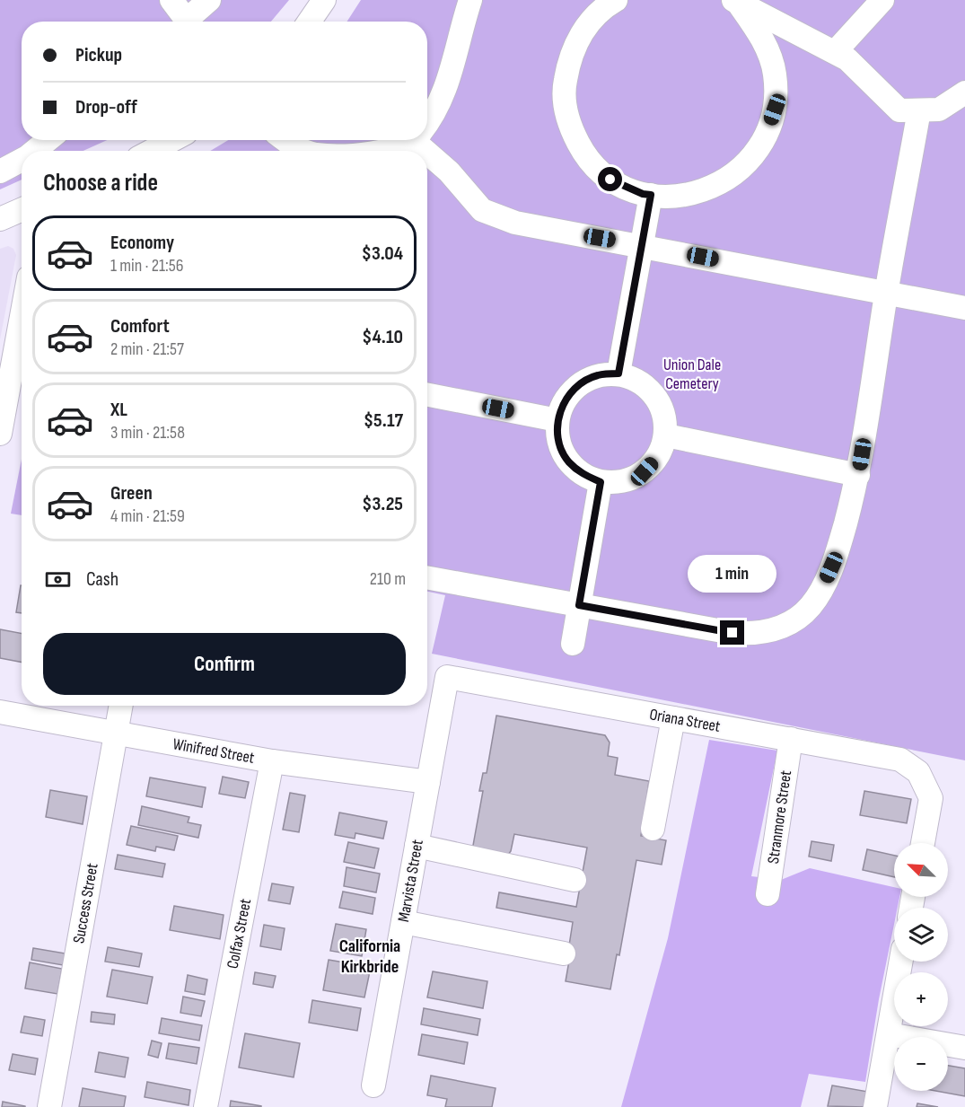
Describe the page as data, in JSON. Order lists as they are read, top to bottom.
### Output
{
  "streets": {
    "street": [
      "Oriana Street",
      "Winifred Street",
      "Stranmore Street",
      "Marvista Street",
      "Success Street",
      "Colfax Street"
    ]
  },
  "crossings": [
    ["Oriana Street", "Stranmore Street"],
    ["Oriana Street", "Marvista Street"],
    ["Winifred Street", "Marvista Street"],
    ["Winifred Street", "Success Street"],
    ["Winifred Street", "Colfax Street"]
  ],
  "districts": ["California Kirkbride"],
  "parks": ["Union Dale Cemetery"],
  "north": "top left",
  "page": {
    "banner": ["Pickup", "Drop-off"],
    "heading": "Choose a ride",
    "list": [
      {
        "name": "Economy",
        "note": "1 min · 21:56",
        "value": "$3.04"
      },
      {
        "name": "Comfort",
        "note": "2 min · 21:57",
        "value": "$4.10"
      },
      {
        "name": "XL",
        "note": "3 min · 21:58",
        "value": "$5.17"
      },
      {
        "name": "Green",
        "note": "4 min · 21:59",
        "value": "$3.25"
      }
    ],
    "pay": ["Cash", "210 m"],
    "bubble": "1 min",
    "buttons": "Confirm",
    "map_buttons": ["+", "−"]
  }
}
